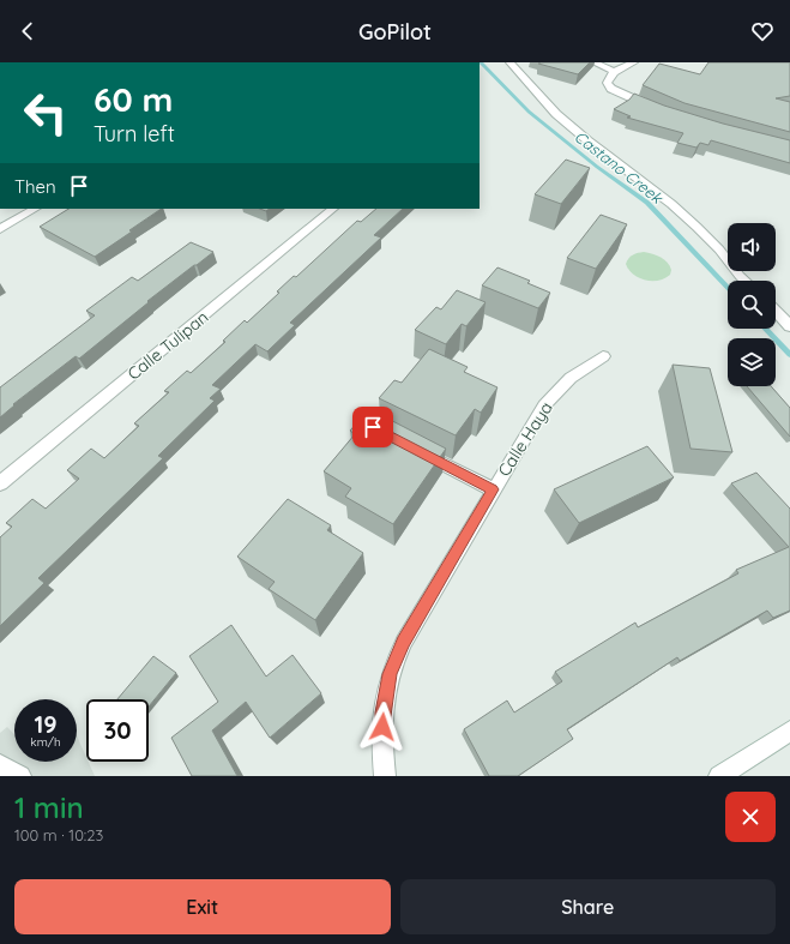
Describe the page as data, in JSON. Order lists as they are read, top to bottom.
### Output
{
  "streets": {
    "street": ["Calle Tulipan", "Calle Haya"]
  },
  "water": ["Castano Creek"],
  "page": {
    "header": "GoPilot",
    "turn": ["60 m", "Turn left"],
    "then": "Then",
    "speed": "19 km/h",
    "limit": "30",
    "heading": ["1 min", "100 m · 10:23"],
    "buttons": ["Exit", "Share"]
  }
}
